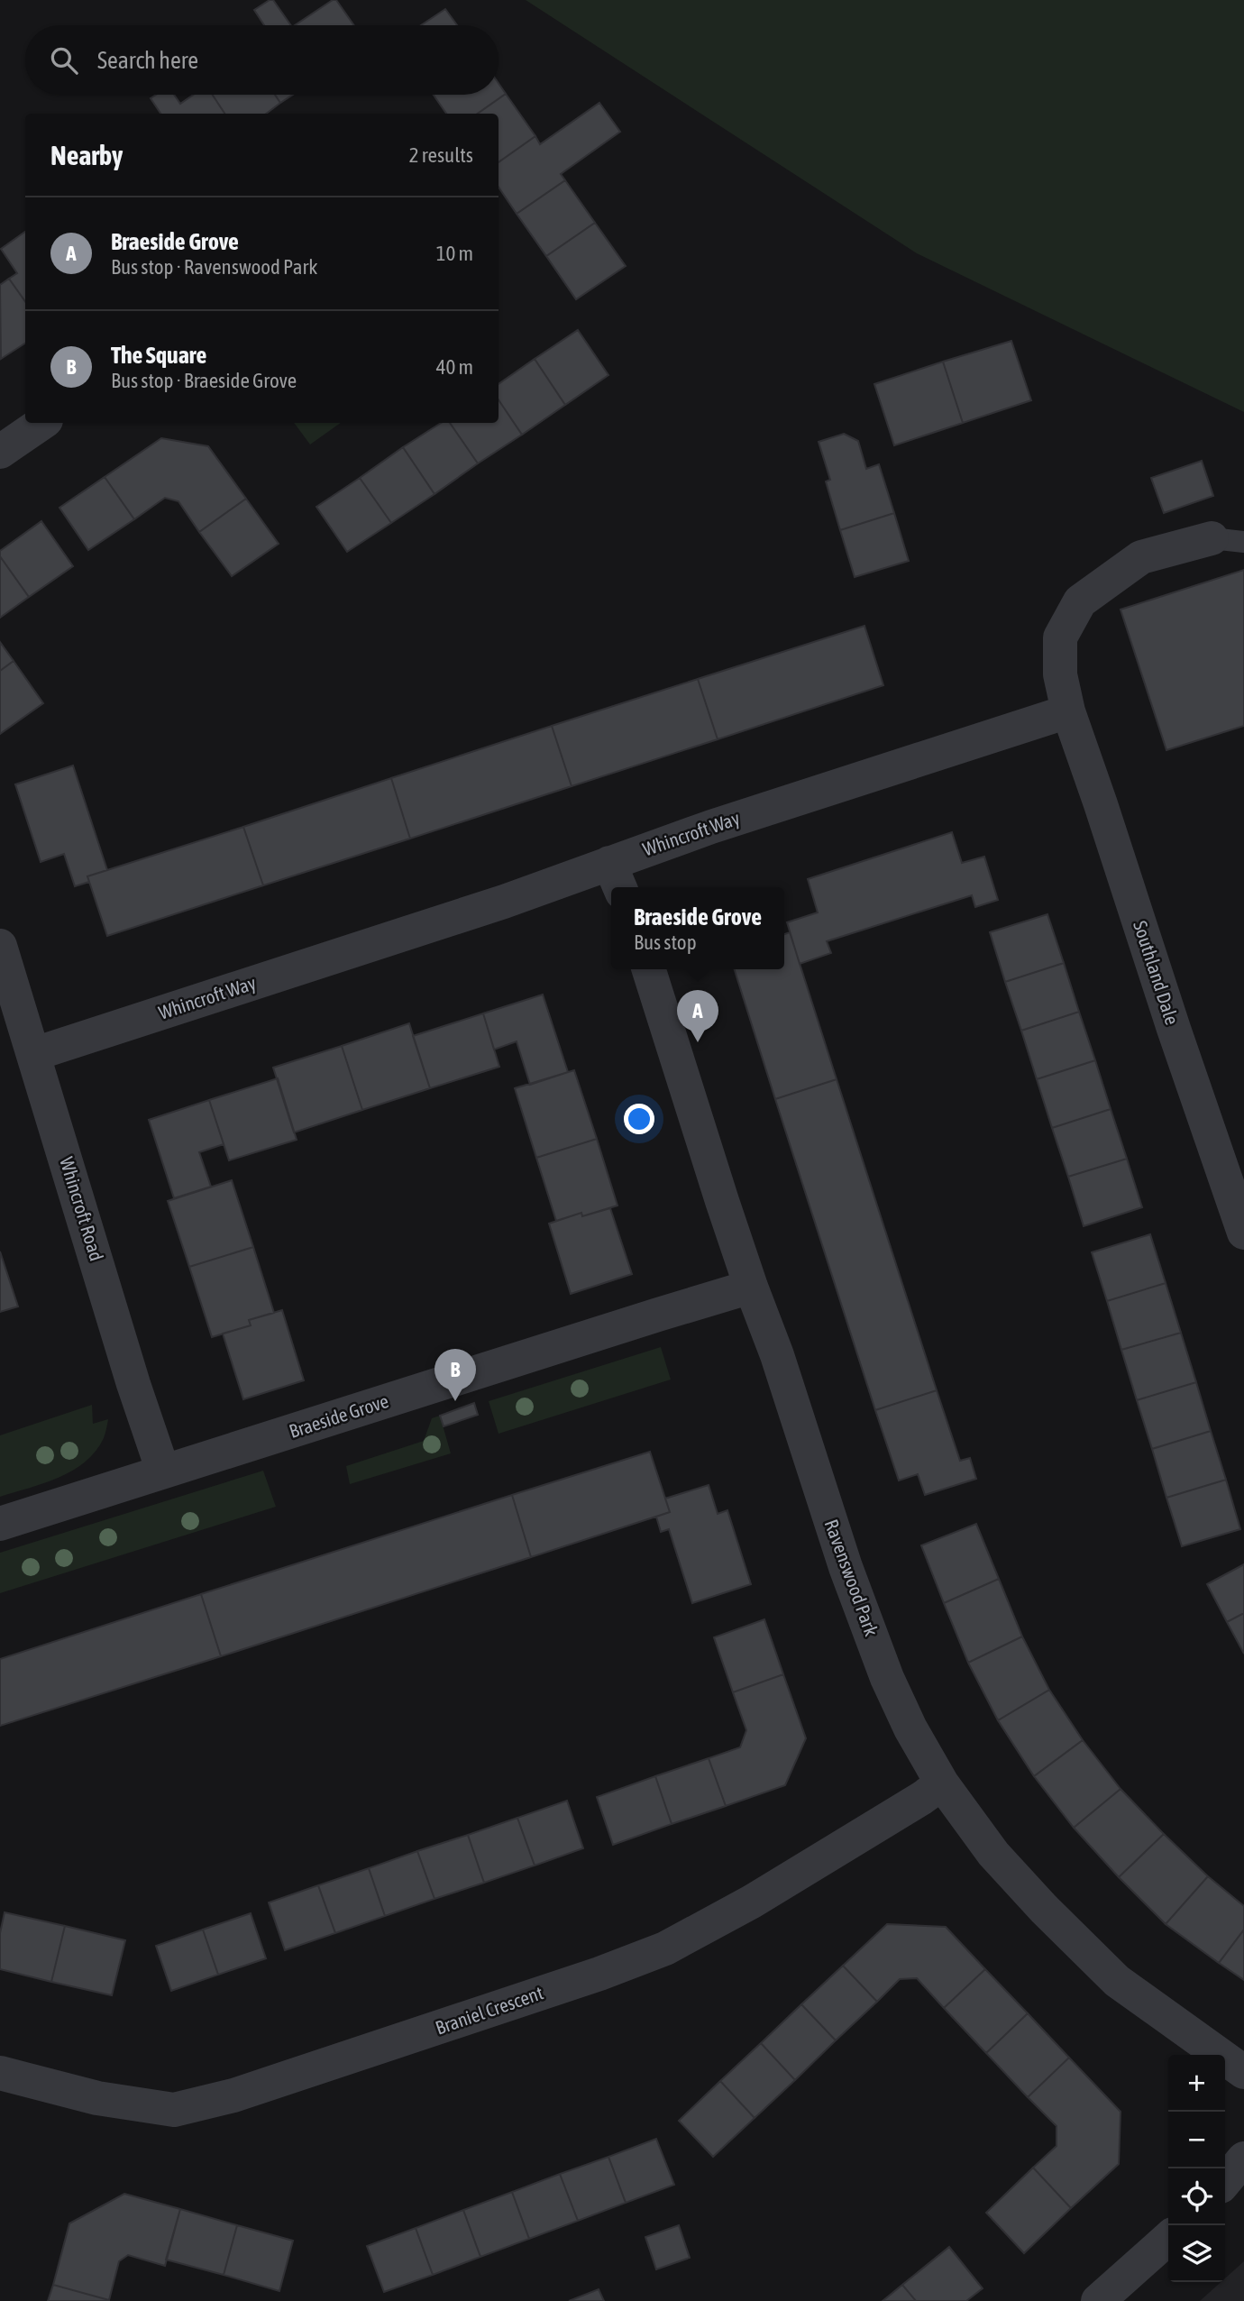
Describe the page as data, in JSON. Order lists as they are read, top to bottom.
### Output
{
  "streets": {
    "street": [
      "Whincroft Way",
      "Southland Dale",
      "Whincroft Road",
      "Braeside Grove",
      "Ravenswood Park",
      "Braniel Crescent"
    ]
  },
  "crossings": [
    ["Whincroft Way", "Southland Dale"],
    ["Whincroft Way", "Whincroft Road"],
    ["Whincroft Road", "Braeside Grove"],
    ["Braeside Grove", "Ravenswood Park"],
    ["Ravenswood Park", "Braniel Crescent"]
  ],
  "page": {
    "search": "Search here",
    "heading": ["Nearby", "2 results"],
    "list": [
      {
        "mark": "A",
        "name": "Braeside Grove",
        "note": "Bus stop · Ravenswood Park",
        "value": "10 m"
      },
      {
        "mark": "B",
        "name": "The Square",
        "note": "Bus stop · Braeside Grove",
        "value": "40 m"
      }
    ],
    "popup": ["Braeside Grove", "Bus stop"],
    "pins": ["A", "B"],
    "map_buttons": ["+", "−"]
  }
}
